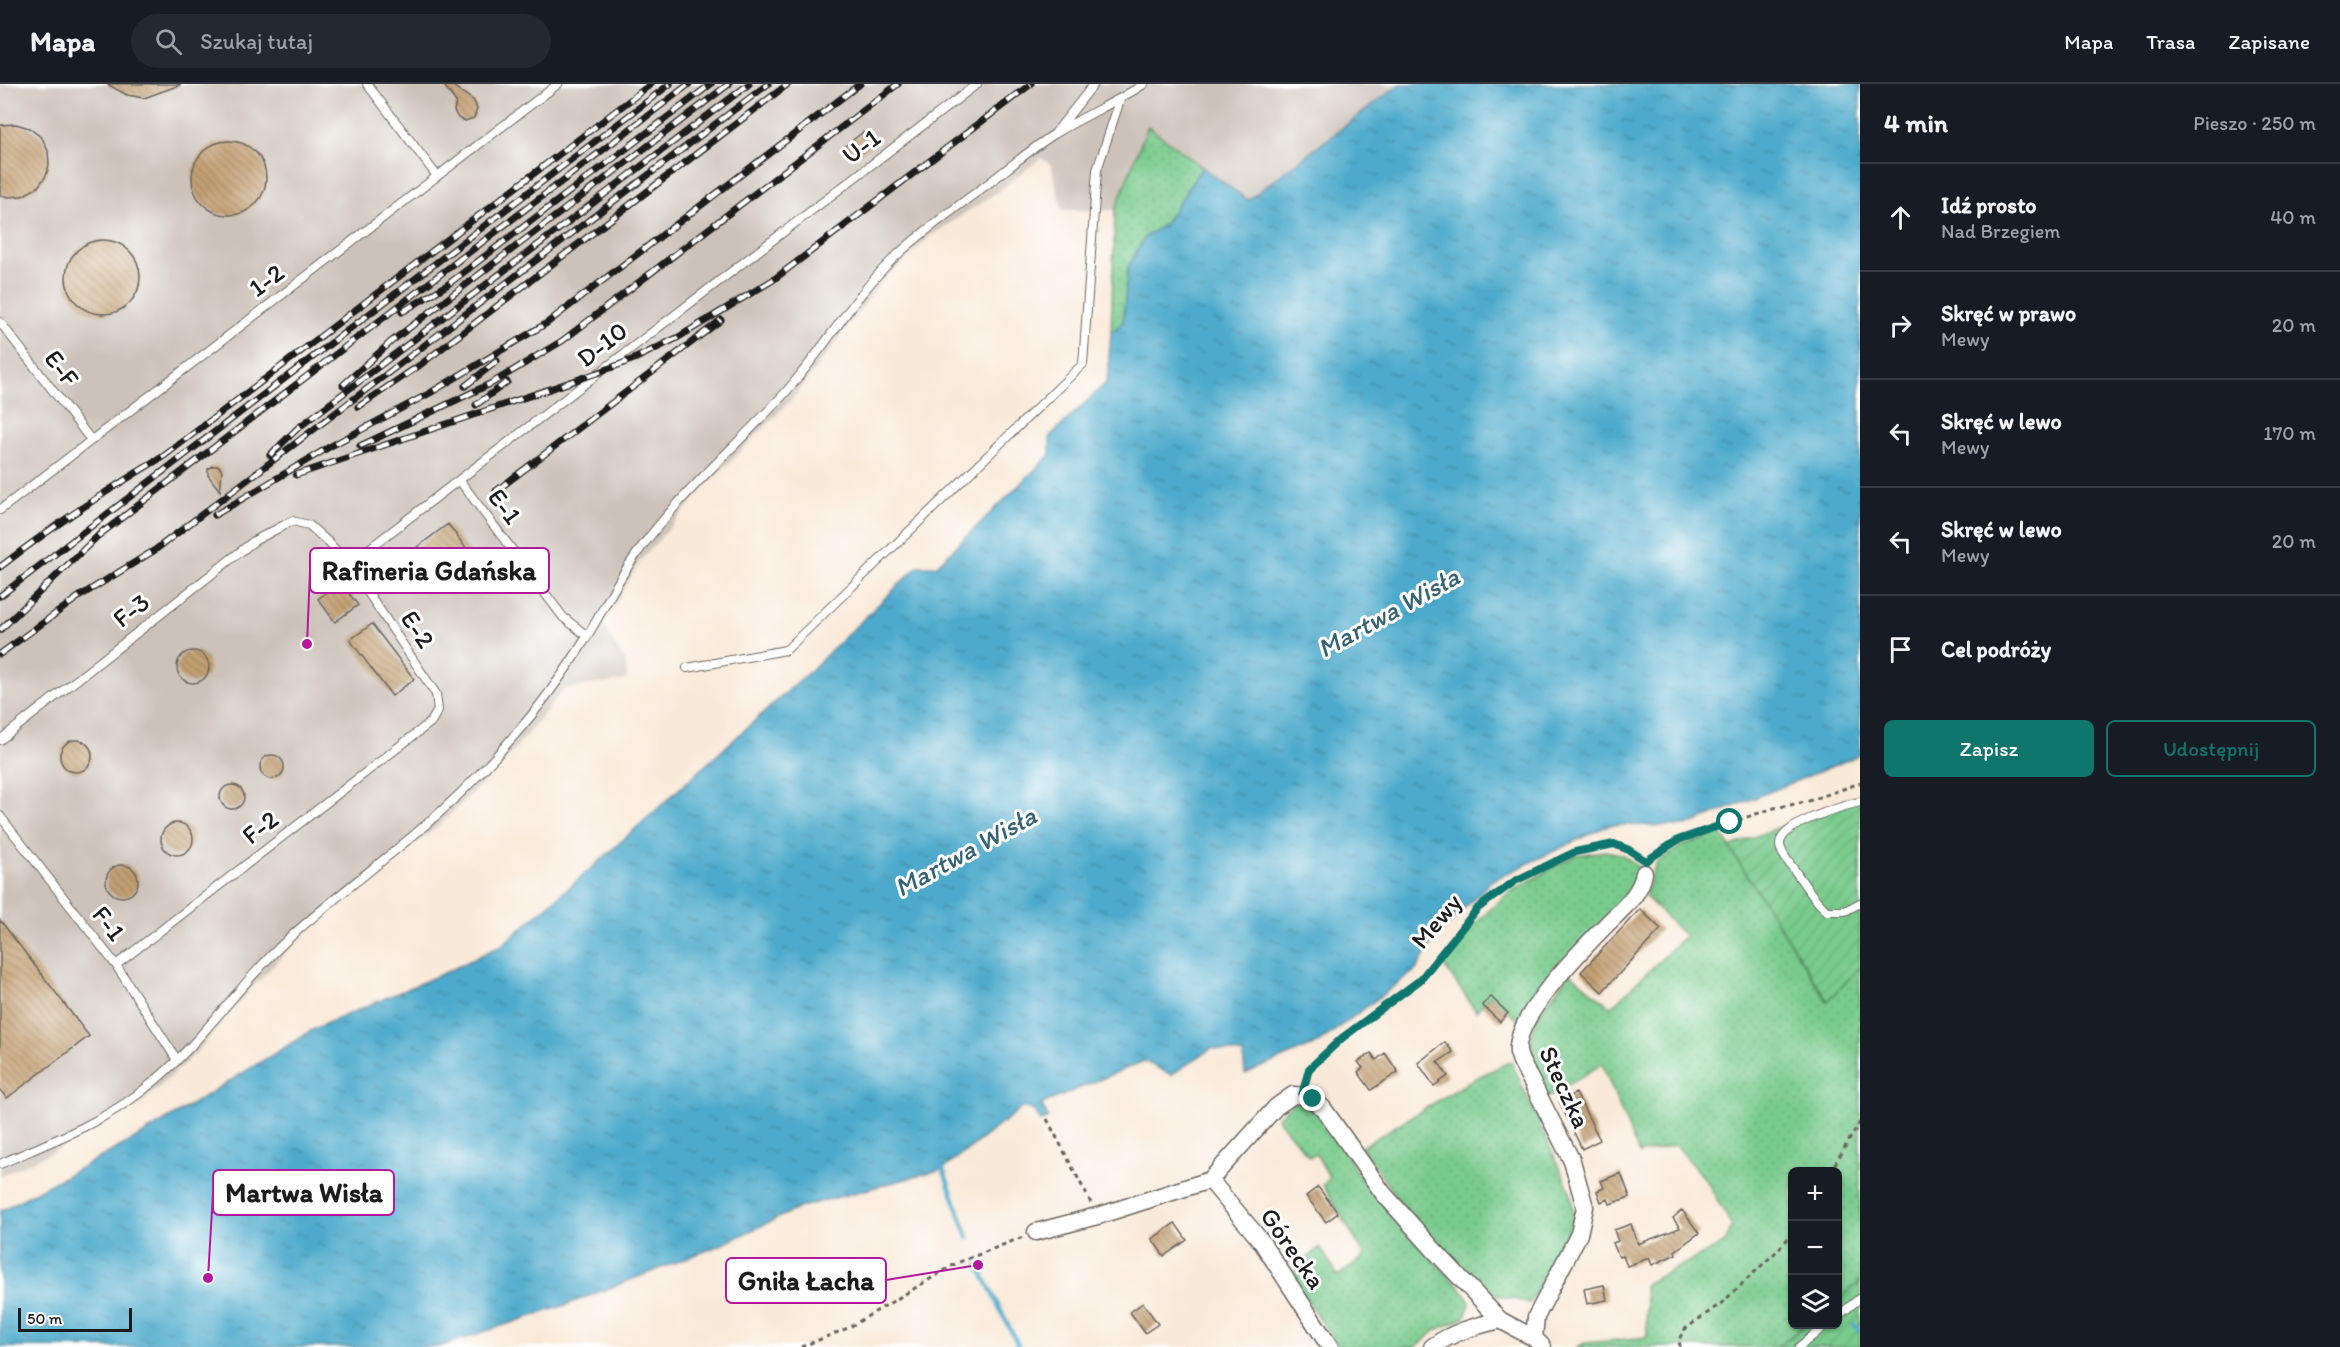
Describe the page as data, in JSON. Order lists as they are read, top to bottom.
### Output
{
  "streets": {
    "street": ["Steczka", "Górecka"],
    "lane": [
      "U-1",
      "1-2",
      "D-10",
      "E-F",
      "E-1",
      "F-3",
      "E-2",
      "F-2",
      "F-1"
    ],
    "path": ["Mewy"]
  },
  "crossings": [
    ["U-1", "D-10"],
    ["1-2", "E-F"],
    ["D-10", "E-1"],
    ["D-10", "E-2"],
    ["F-3", "E-2"],
    ["E-2", "F-2"],
    ["F-2", "F-1"],
    ["Mewy", "Steczka"]
  ],
  "water": ["Martwa Wisła"],
  "places": ["Rafineria Gdańska", "Gniła Łacha", "Martwa Wisła"],
  "scale_bar": "50 m",
  "page": {
    "header": "Mapa",
    "search": "Szukaj tutaj",
    "nav": ["Mapa", "Trasa", "Zapisane"],
    "heading": ["4 min", "Pieszo · 250 m"],
    "list": [
      ["Idź prosto", "Nad Brzegiem", "40 m"],
      ["Skręć w prawo", "Mewy", "20 m"],
      ["Skręć w lewo", "Mewy", "170 m"],
      ["Skręć w lewo", "Mewy", "20 m"],
      "Cel podróży"
    ],
    "buttons": ["Zapisz", "Udostępnij"],
    "map_buttons": ["+", "−"],
    "scale": "50 m"
  }
}
